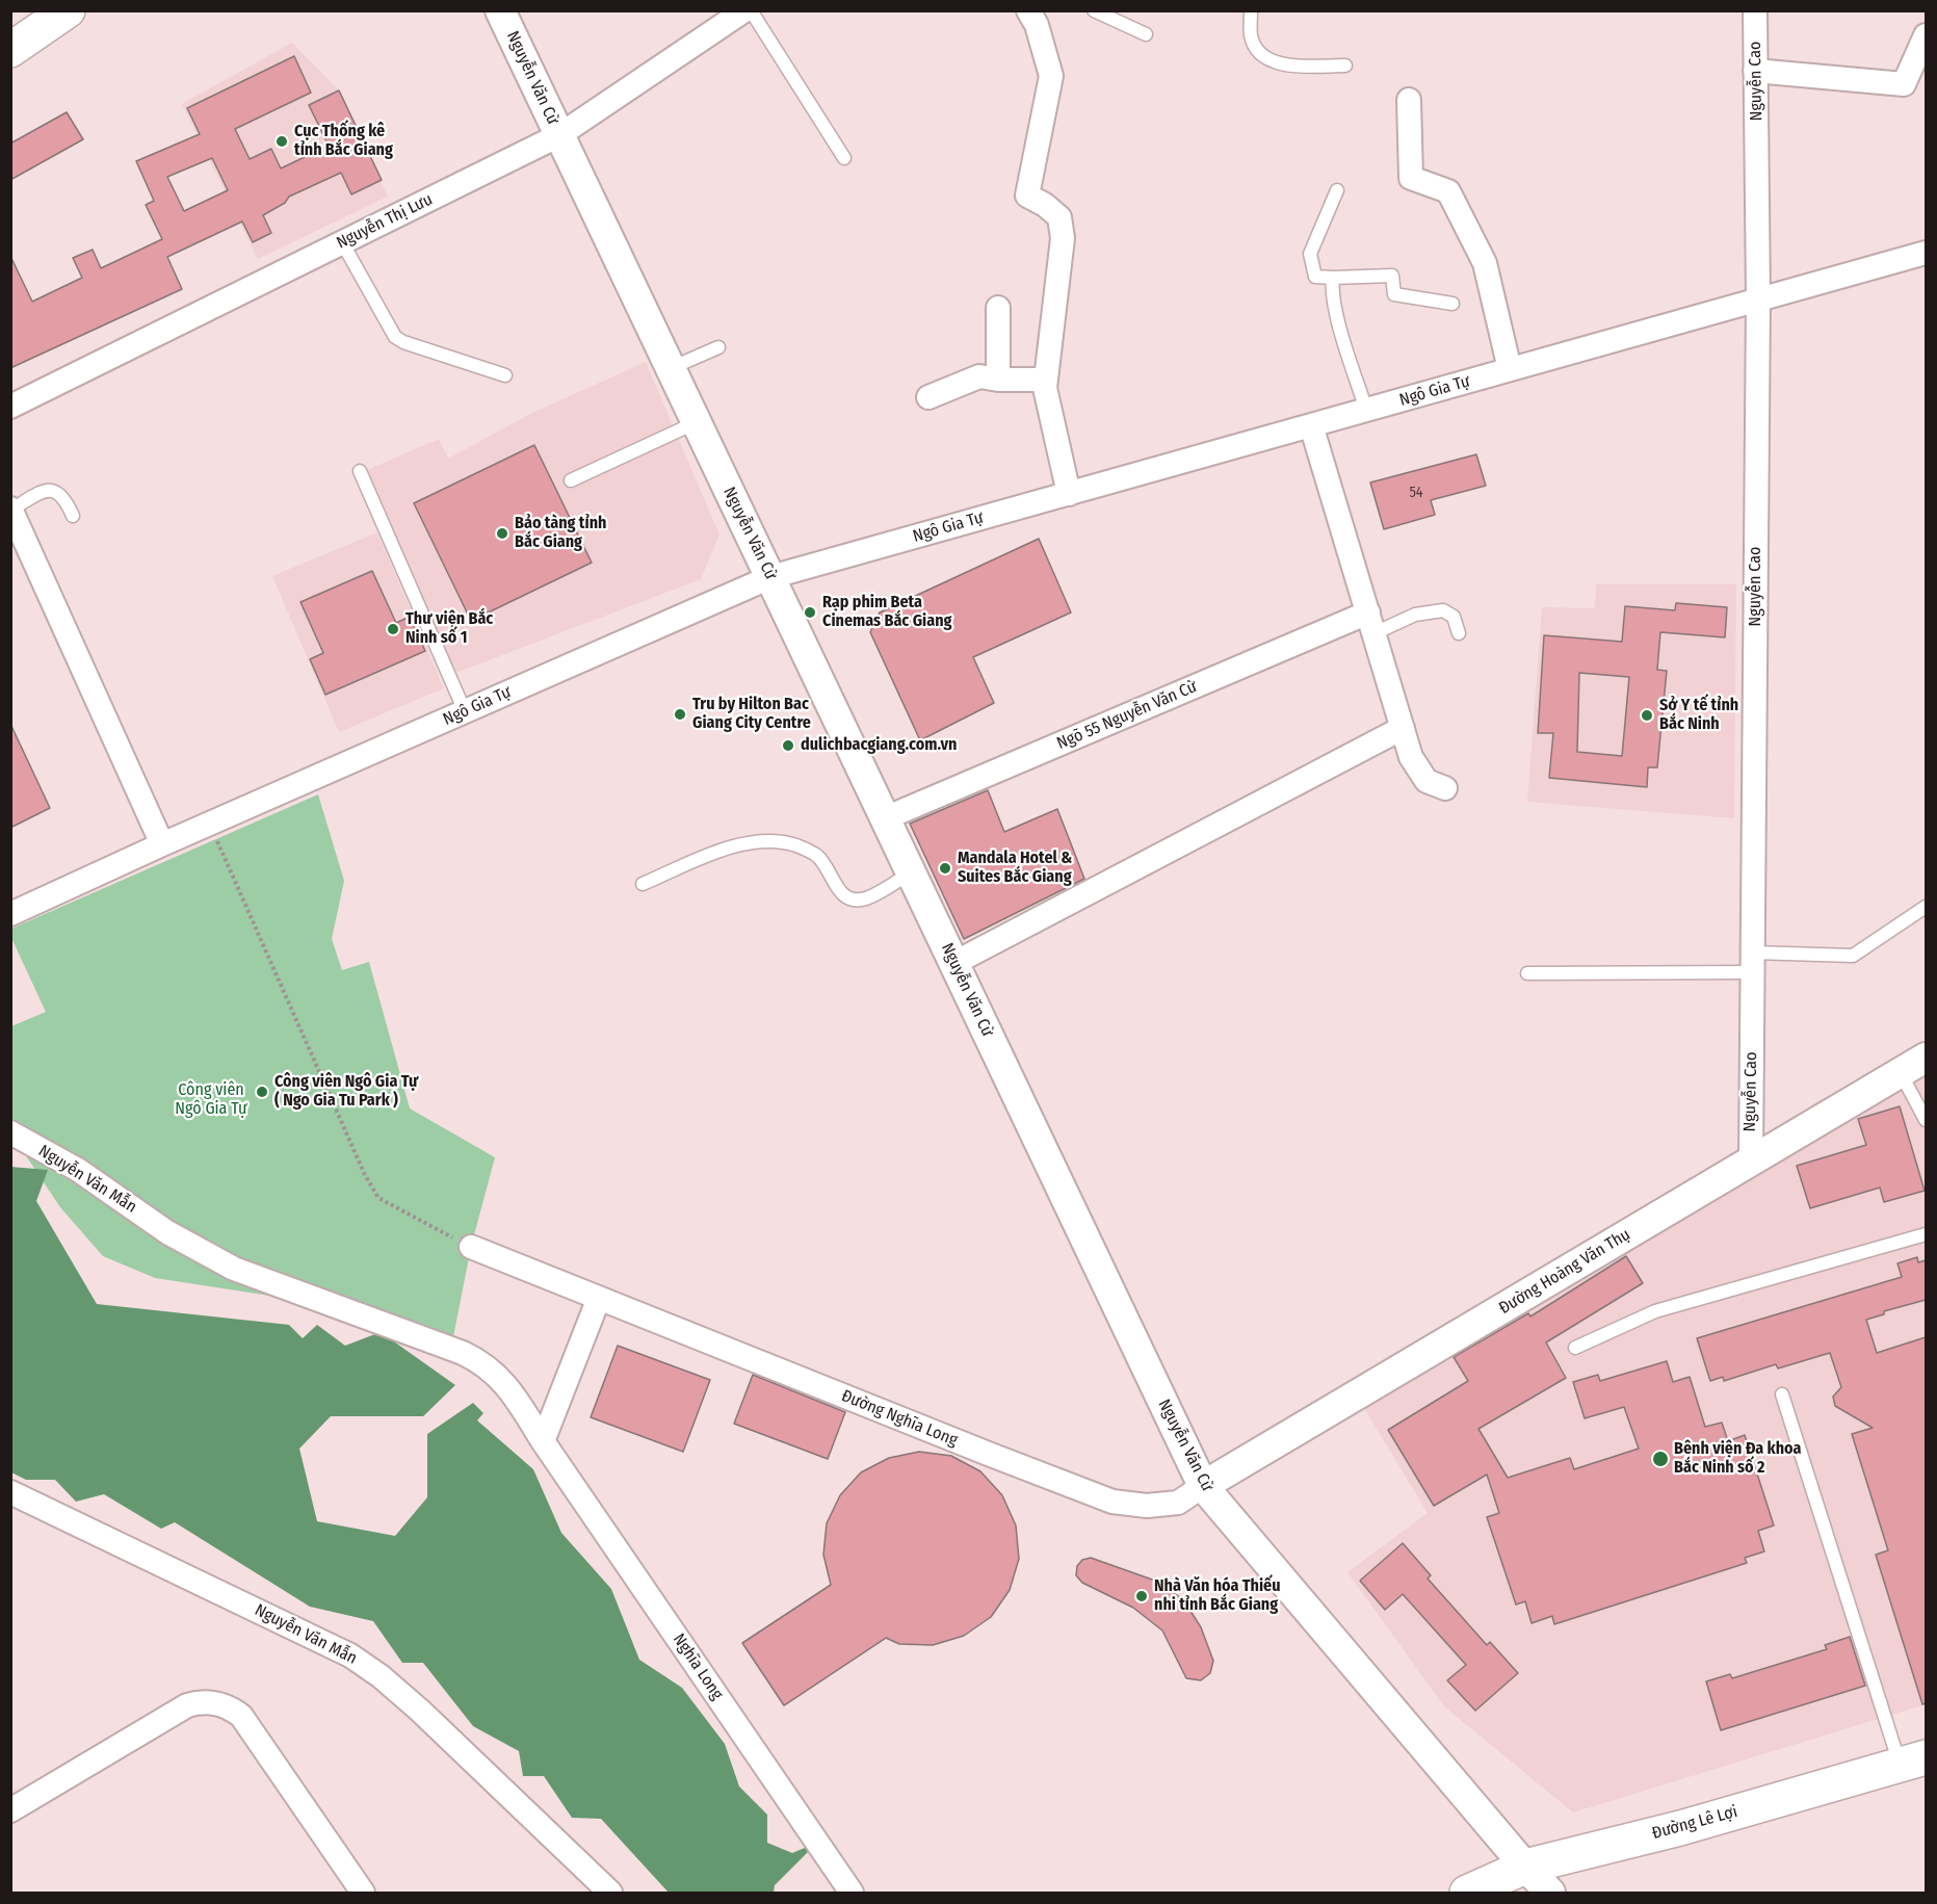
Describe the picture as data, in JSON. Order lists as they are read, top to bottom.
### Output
{
  "streets": {
    "main road": ["Đường Lê Lợi"],
    "street": [
      "Nguyễn Văn Cừ",
      "Nguyễn Cao",
      "Nguyễn Thị Lưu",
      "Ngô Gia Tự",
      "Ngõ 55 Nguyễn Văn Cừ",
      "Nguyễn Văn Mẫn",
      "Đường Hoàng Văn Thụ",
      "Đường Nghĩa Long",
      "Nghĩa Long"
    ]
  },
  "crossings": [
    ["Nguyễn Văn Cừ", "Nguyễn Thị Lưu"],
    ["Nguyễn Văn Cừ", "Ngô Gia Tự"],
    ["Nguyễn Văn Cừ", "Ngõ 55 Nguyễn Văn Cừ"],
    ["Nguyễn Văn Cừ", "Đường Hoàng Văn Thụ"],
    ["Nguyễn Văn Cừ", "Đường Nghĩa Long"],
    ["Nguyễn Văn Cừ", "Đường Lê Lợi"],
    ["Nguyễn Cao", "Ngô Gia Tự"],
    ["Nguyễn Cao", "Đường Hoàng Văn Thụ"],
    ["Nguyễn Văn Mẫn", "Nghĩa Long"],
    ["Đường Hoàng Văn Thụ", "Đường Nghĩa Long"]
  ],
  "parks": ["Công viên Ngô Gia Tự"],
  "places": [
    "Cục Thống kê tỉnh Bắc Giang",
    "Bảo tàng tỉnh Bắc Giang",
    "Rạp phim Beta Cinemas Bắc Giang",
    "Thư viện Bắc Ninh số 1",
    "Tru by Hilton Bac Giang City Centre",
    "Sở Y tế tỉnh Bắc Ninh",
    "dulichbacgiang.com.vn",
    "Mandala Hotel & Suites Bắc Giang",
    "Công viên Ngô Gia Tự ( Ngo Gia Tu Park )",
    "Bệnh viện Đa khoa Bắc Ninh số 2",
    "Nhà Văn hóa Thiếu nhi tỉnh Bắc Giang"
  ],
  "house_numbers": ["54"]
}
